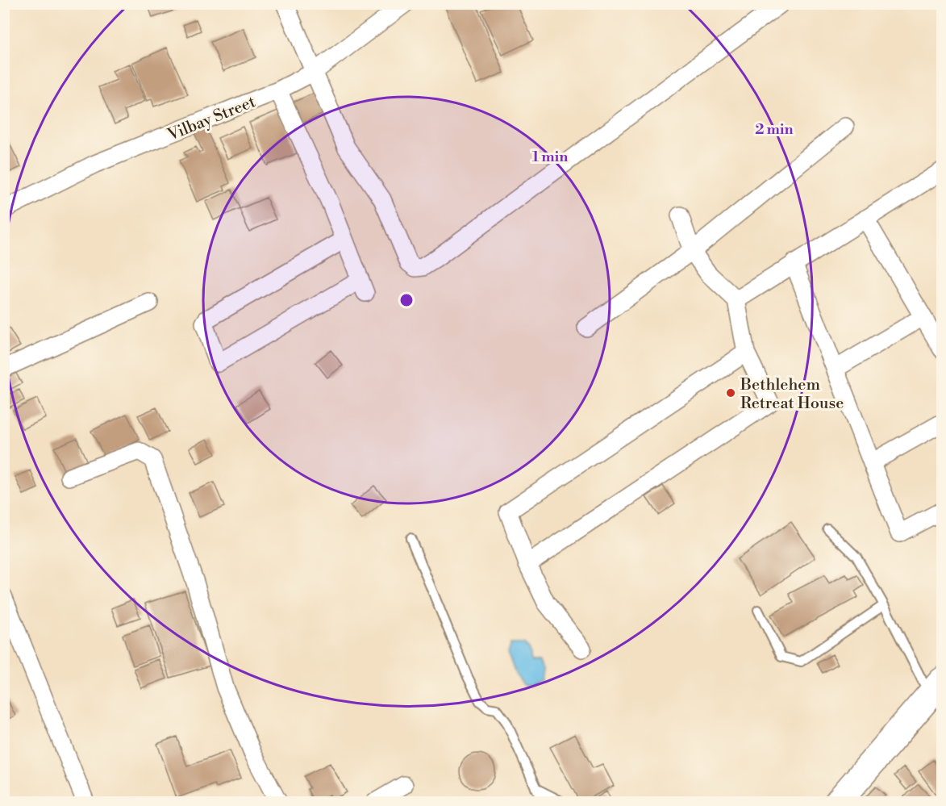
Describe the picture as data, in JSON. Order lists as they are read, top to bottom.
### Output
{
  "streets": {
    "street": ["Vilbay Street"]
  },
  "places": ["Bethlehem Retreat House"],
  "rings": ["2 min", "1 min"]
}
